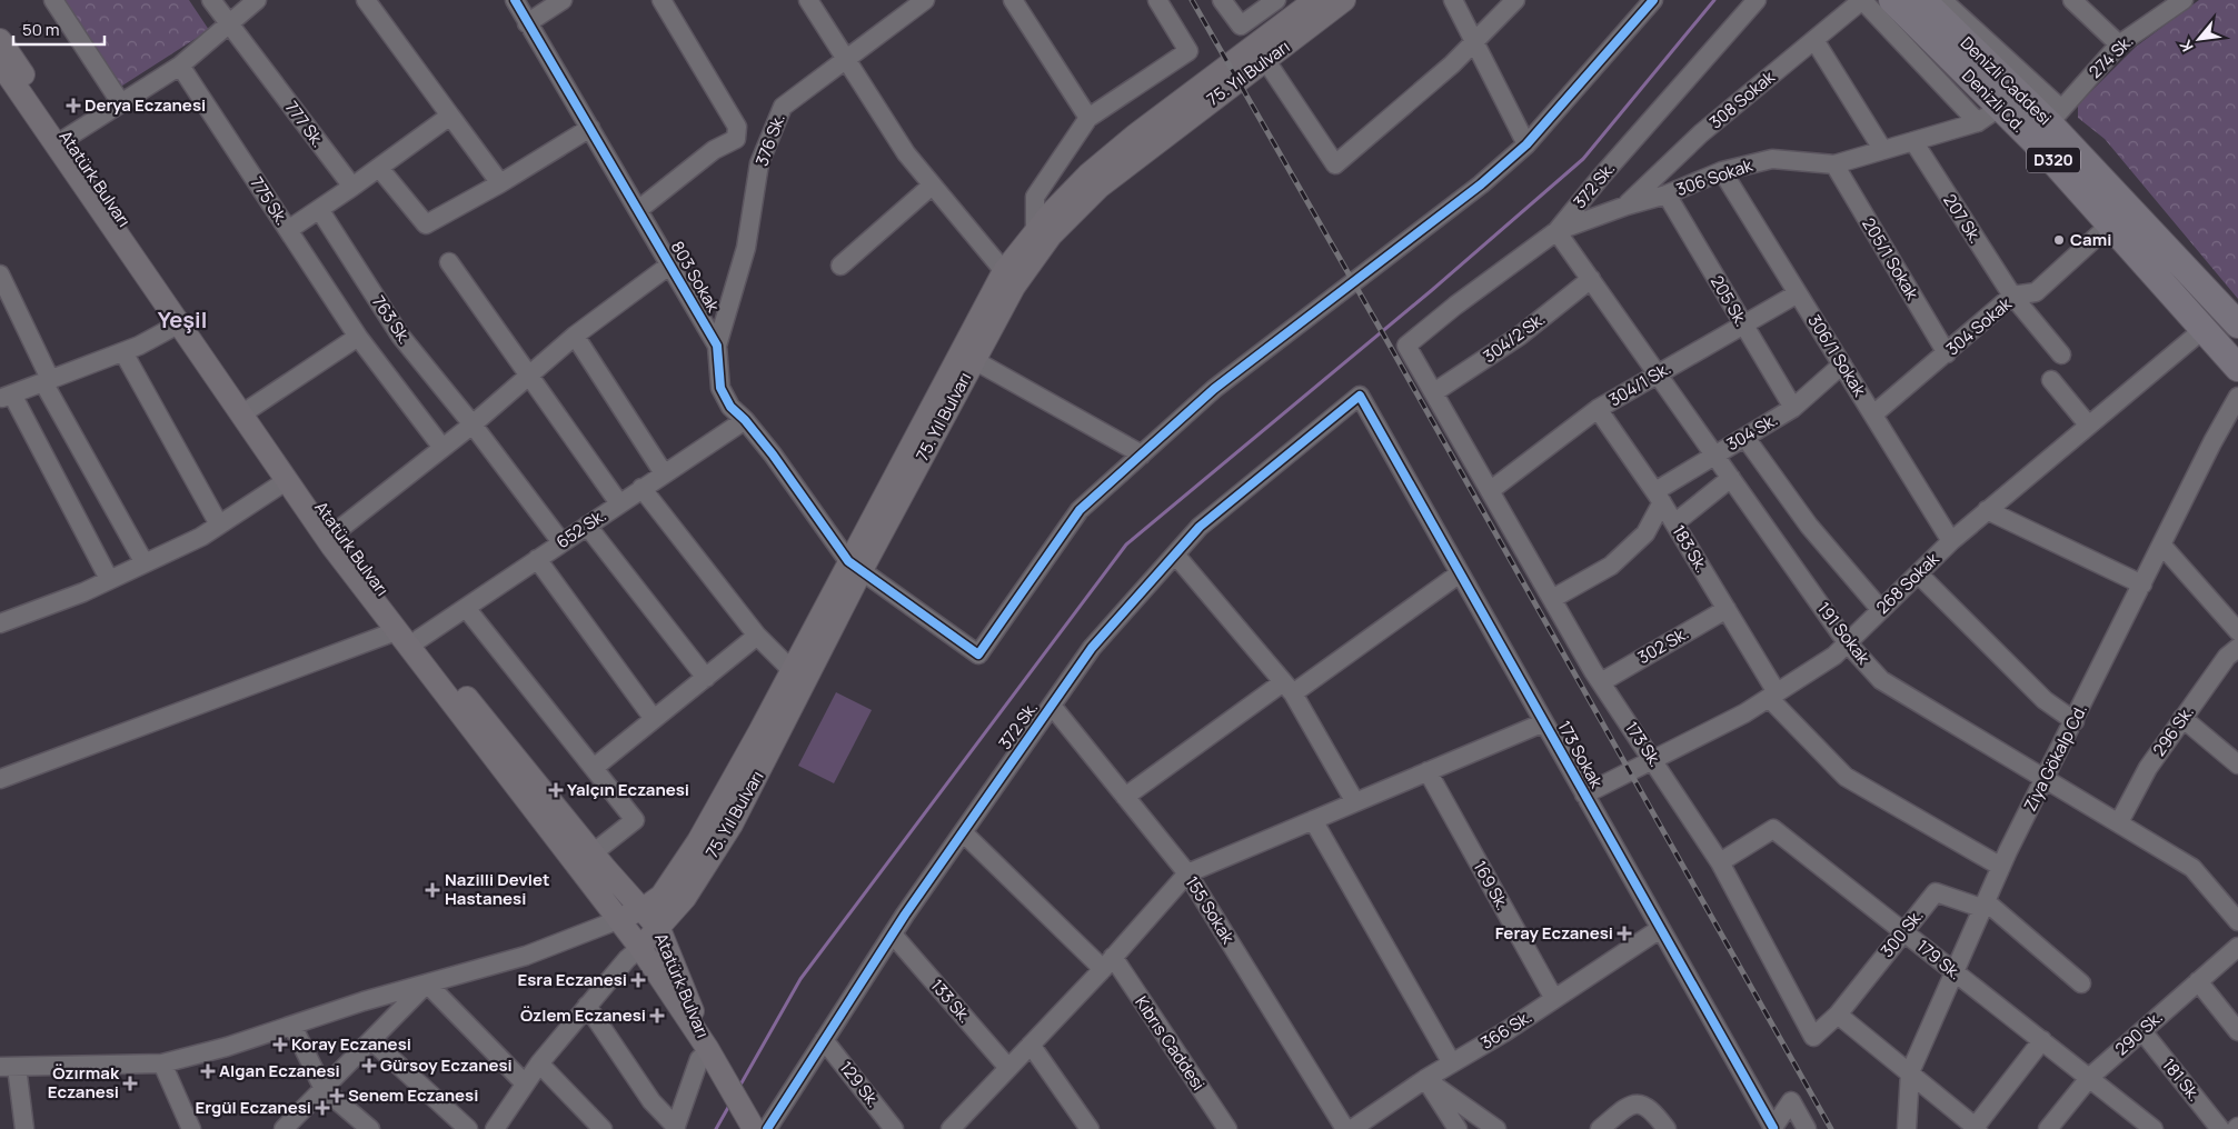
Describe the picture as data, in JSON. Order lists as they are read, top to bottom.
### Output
{
  "streets": {
    "highway": ["Denizli Caddesi", "Denizli Cd.", "D320"],
    "main road": ["75. Yıl Bulvarı", "Atatürk Bulvarı"],
    "street": [
      "274 Sk.",
      "308 Sokak",
      "777 Sk.",
      "376 Sk.",
      "306 Sokak",
      "372 Sk.",
      "775 Sk.",
      "207 Sk.",
      "205/1 Sokak",
      "803 Sokak",
      "205 Sk.",
      "763 Sk.",
      "304 Sokak",
      "304/2 Sk.",
      "306/1 Sokak",
      "304/1 Sk.",
      "304 Sk.",
      "652 Sk.",
      "183 Sk.",
      "268 Sokak",
      "191 Sokak",
      "302 Sk.",
      "296 Sk.",
      "173 Sk.",
      "173 Sokak",
      "Ziya Gökalp Cd.",
      "169 Sk.",
      "155 Sokak",
      "300 Sk.",
      "179 Sk.",
      "133 Sk.",
      "366 Sk.",
      "290 Sk.",
      "Kıbrıs Caddesi",
      "181 Sk.",
      "129 Sk."
    ]
  },
  "crossings": [
    ["274 Sk.", "Denizli Caddesi"],
    ["75. Yıl Bulvarı", "Atatürk Bulvarı"],
    ["75. Yıl Bulvarı", "803 Sokak"],
    ["308 Sokak", "306 Sokak"],
    ["Denizli Cd.", "306 Sokak"],
    ["Denizli Cd.", "304 Sokak"],
    ["Denizli Cd.", "268 Sokak"],
    ["376 Sk.", "803 Sokak"],
    ["306 Sokak", "372 Sk."],
    ["306 Sokak", "207 Sk."],
    ["306 Sokak", "205/1 Sokak"],
    ["306 Sokak", "205 Sk."],
    ["306 Sokak", "306/1 Sokak"],
    ["306 Sokak", "191 Sokak"],
    ["Atatürk Bulvarı", "652 Sk."],
    ["372 Sk.", "191 Sokak"],
    ["372 Sk.", "173 Sk."],
    ["372 Sk.", "173 Sokak"],
    ["372 Sk.", "155 Sokak"],
    ["372 Sk.", "133 Sk."],
    ["372 Sk.", "Kıbrıs Caddesi"],
    ["372 Sk.", "129 Sk."],
    ["207 Sk.", "304 Sokak"],
    ["205/1 Sokak", "304 Sokak"],
    ["803 Sokak", "652 Sk."],
    ["205 Sk.", "304/1 Sk."],
    ["205 Sk.", "304 Sk."],
    ["763 Sk.", "652 Sk."],
    ["304 Sokak", "306/1 Sokak"],
    ["304/2 Sk.", "191 Sokak"],
    ["304/2 Sk.", "173 Sk."],
    ["306/1 Sokak", "304/1 Sk."],
    ["306/1 Sokak", "304 Sk."],
    ["306/1 Sokak", "268 Sokak"],
    ["304/1 Sk.", "183 Sk."],
    ["304/1 Sk.", "191 Sokak"],
    ["304/1 Sk.", "173 Sk."],
    ["304 Sk.", "183 Sk."],
    ["304 Sk.", "191 Sokak"],
    ["304 Sk.", "173 Sk."],
    ["183 Sk.", "268 Sokak"],
    ["183 Sk.", "302 Sk."],
    ["183 Sk.", "Ziya Gökalp Cd."],
    ["268 Sokak", "191 Sokak"],
    ["268 Sokak", "173 Sk."],
    ["268 Sokak", "173 Sokak"],
    ["191 Sokak", "296 Sk."],
    ["191 Sokak", "Ziya Gökalp Cd."],
    ["302 Sk.", "173 Sk."],
    ["173 Sk.", "300 Sk."],
    ["173 Sk.", "179 Sk."],
    ["173 Sokak", "366 Sk."],
    ["Ziya Gökalp Cd.", "300 Sk."],
    ["Ziya Gökalp Cd.", "179 Sk."],
    ["169 Sk.", "366 Sk."],
    ["300 Sk.", "179 Sk."],
    ["179 Sk.", "290 Sk."],
    ["290 Sk.", "181 Sk."]
  ],
  "districts": ["Yeşil"],
  "places": {
    "health": [
      "Derya Eczanesi",
      "Yalçın Eczanesi",
      "Nazilli Devlet Hastanesi",
      "Feray Eczanesi",
      "Esra Eczanesi",
      "Özlem Eczanesi",
      "Koray Eczanesi",
      "Gürsoy Eczanesi",
      "Algan Eczanesi",
      "Özırmak Eczanesi",
      "Senem Eczanesi",
      "Ergül Eczanesi"
    ],
    "other": ["Cami"]
  },
  "scale_bar": "50 m",
  "north": "bottom left"
}
